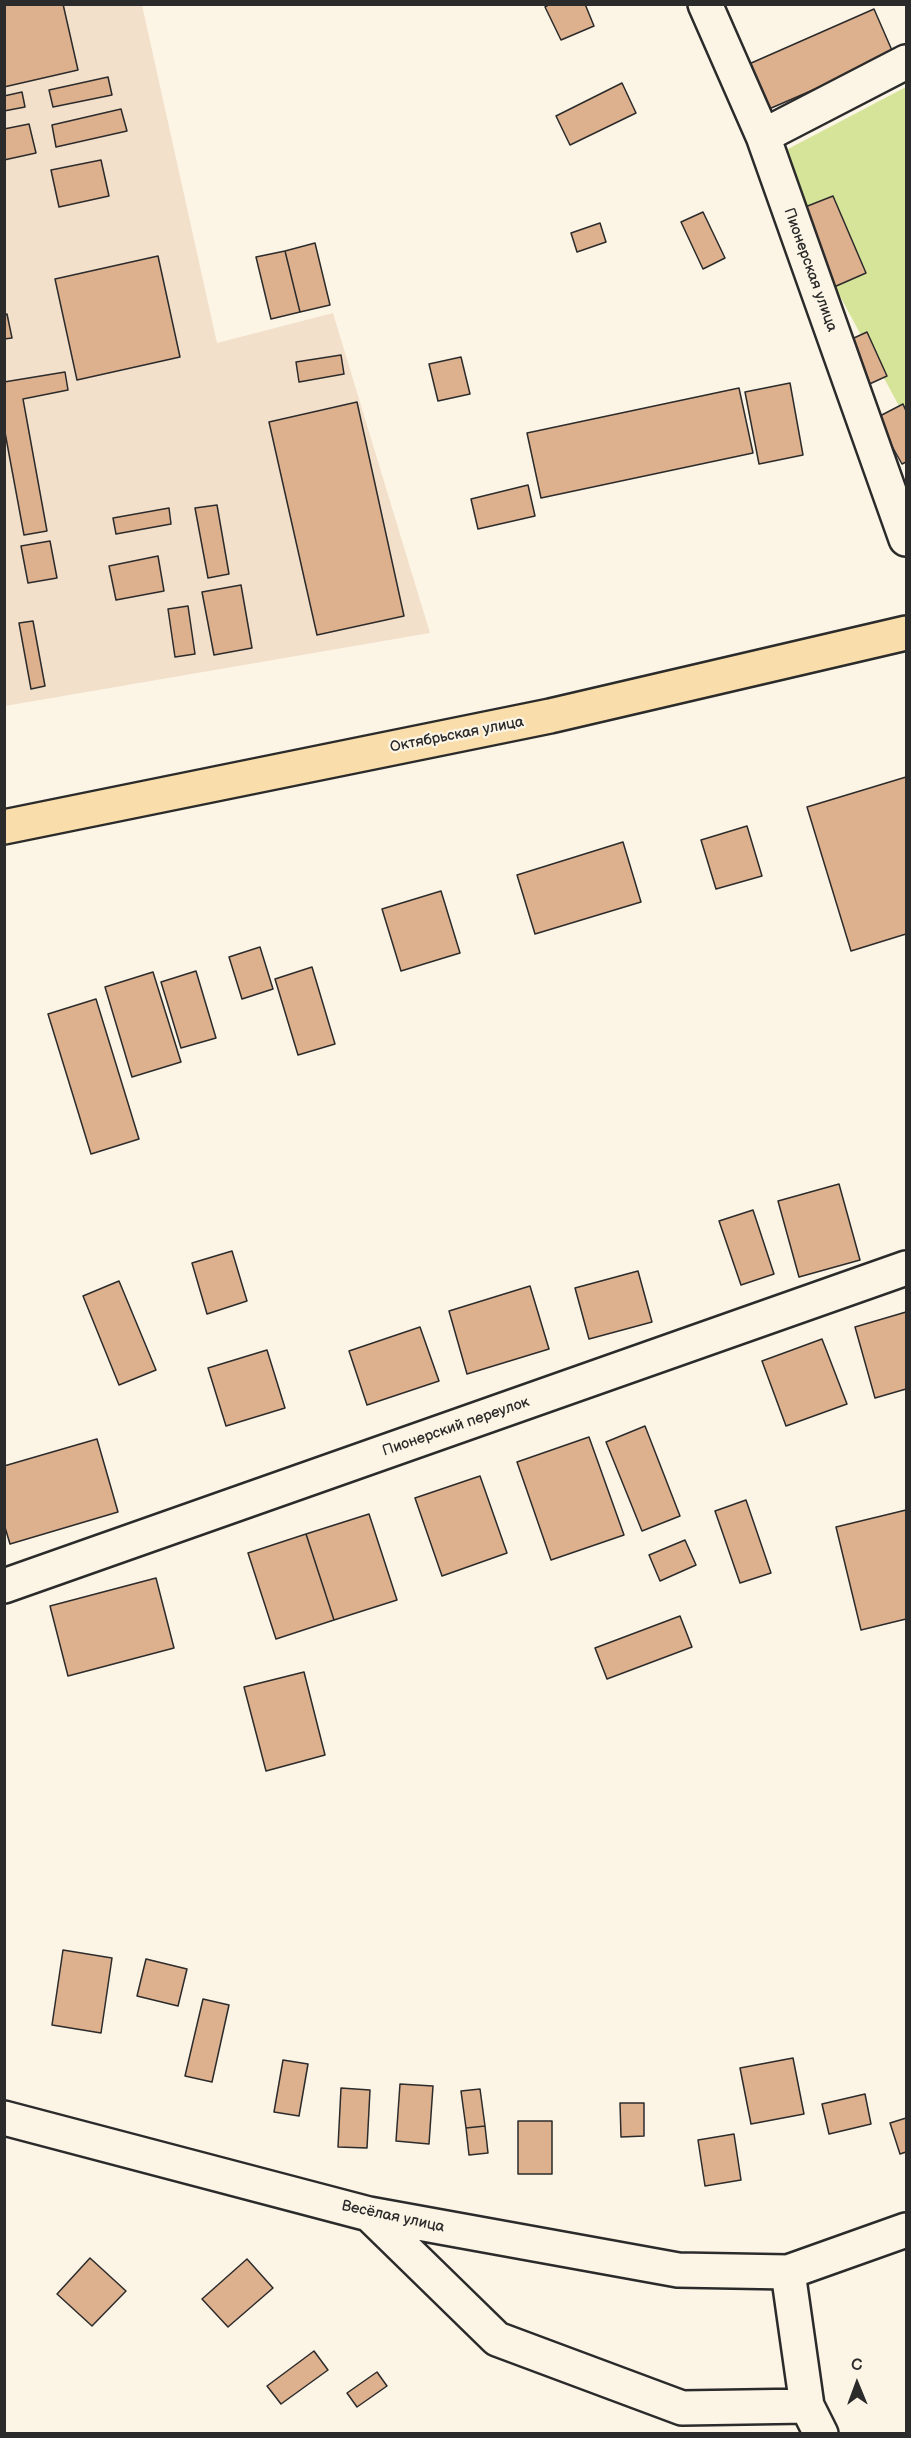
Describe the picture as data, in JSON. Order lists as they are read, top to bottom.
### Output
{
  "streets": {
    "main road": ["Октябрьская улица"],
    "street": ["Пионерская улица", "Пионерский переулок", "Весёлая улица"]
  },
  "north": "top"
}
